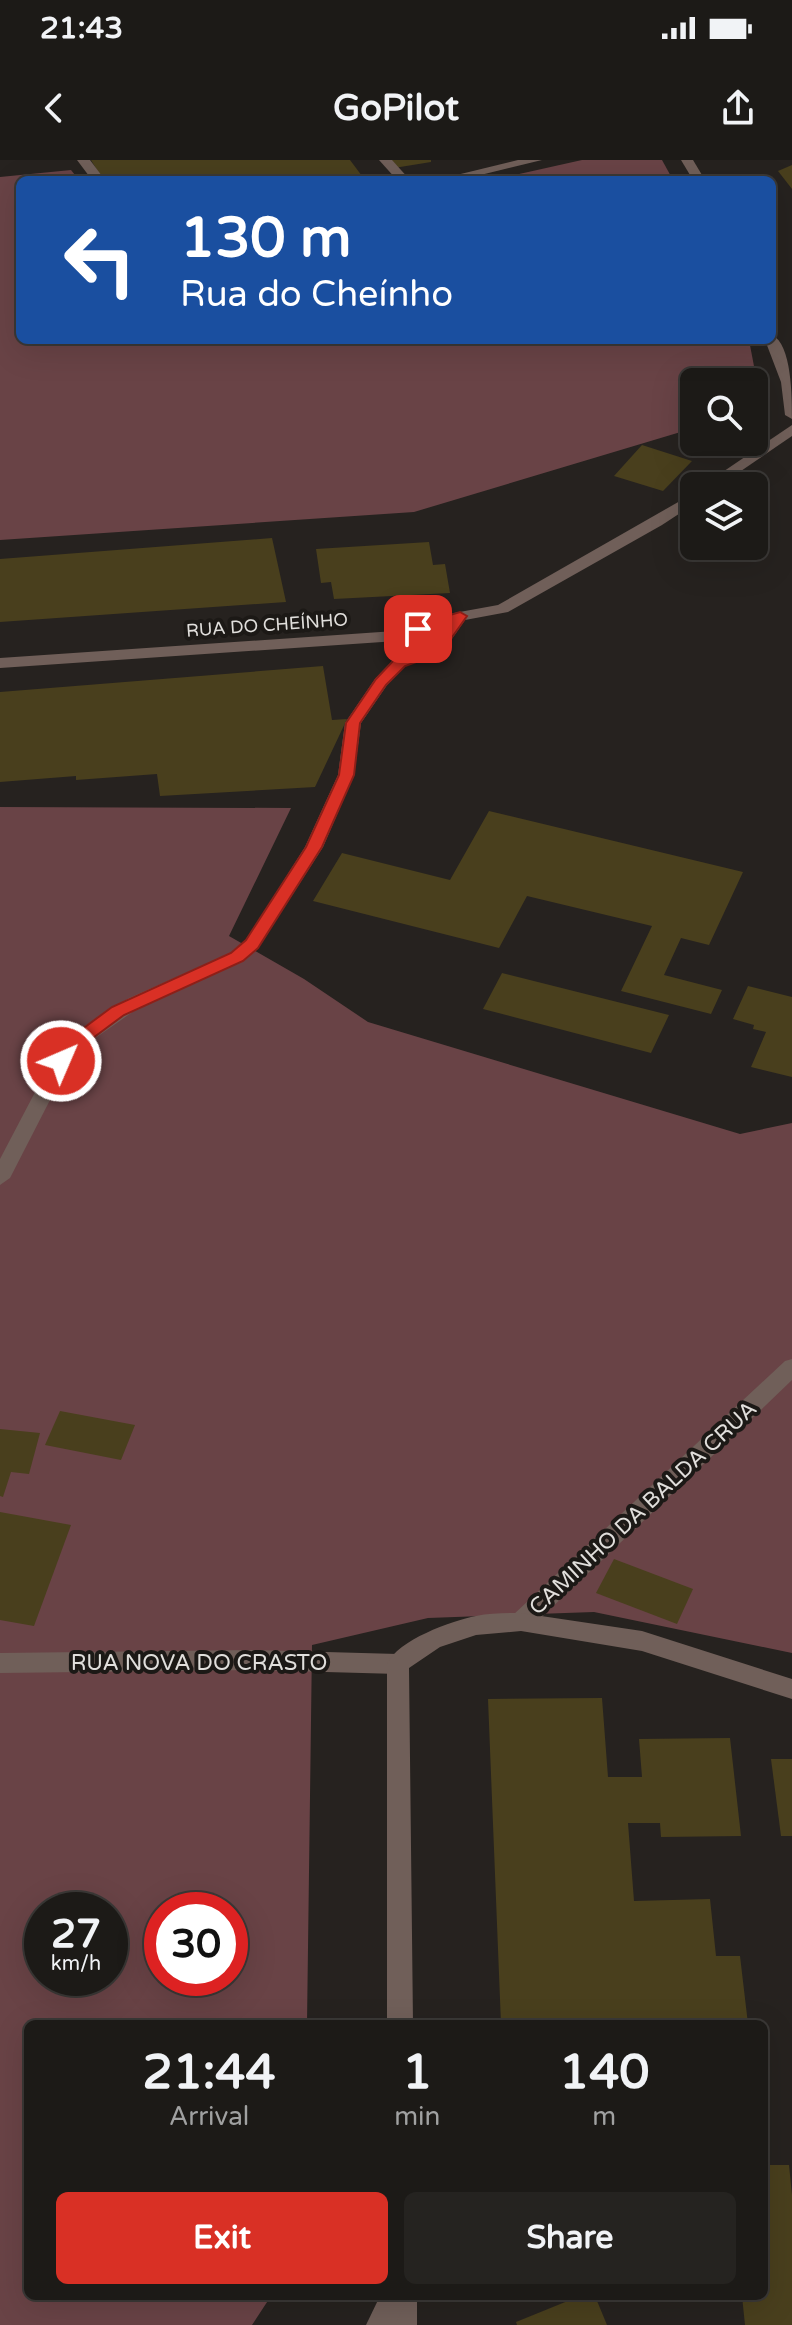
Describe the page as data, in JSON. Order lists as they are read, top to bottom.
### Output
{
  "streets": {
    "street": ["RUA DO CHEÍNHO", "CAMINHO DA BALDA CRUA", "RUA NOVA DO CRASTO"]
  },
  "crossings": [
    ["CAMINHO DA BALDA CRUA", "RUA NOVA DO CRASTO"]
  ],
  "page": {
    "status": "21:43",
    "header": "GoPilot",
    "turn": ["130 m", "Rua do Cheínho"],
    "speed": "27 km/h",
    "limit": "30",
    "eta": [
      "21:44",
      "Arrival",
      "1",
      "min",
      "140",
      "m"
    ],
    "buttons": ["Exit", "Share"]
  }
}
